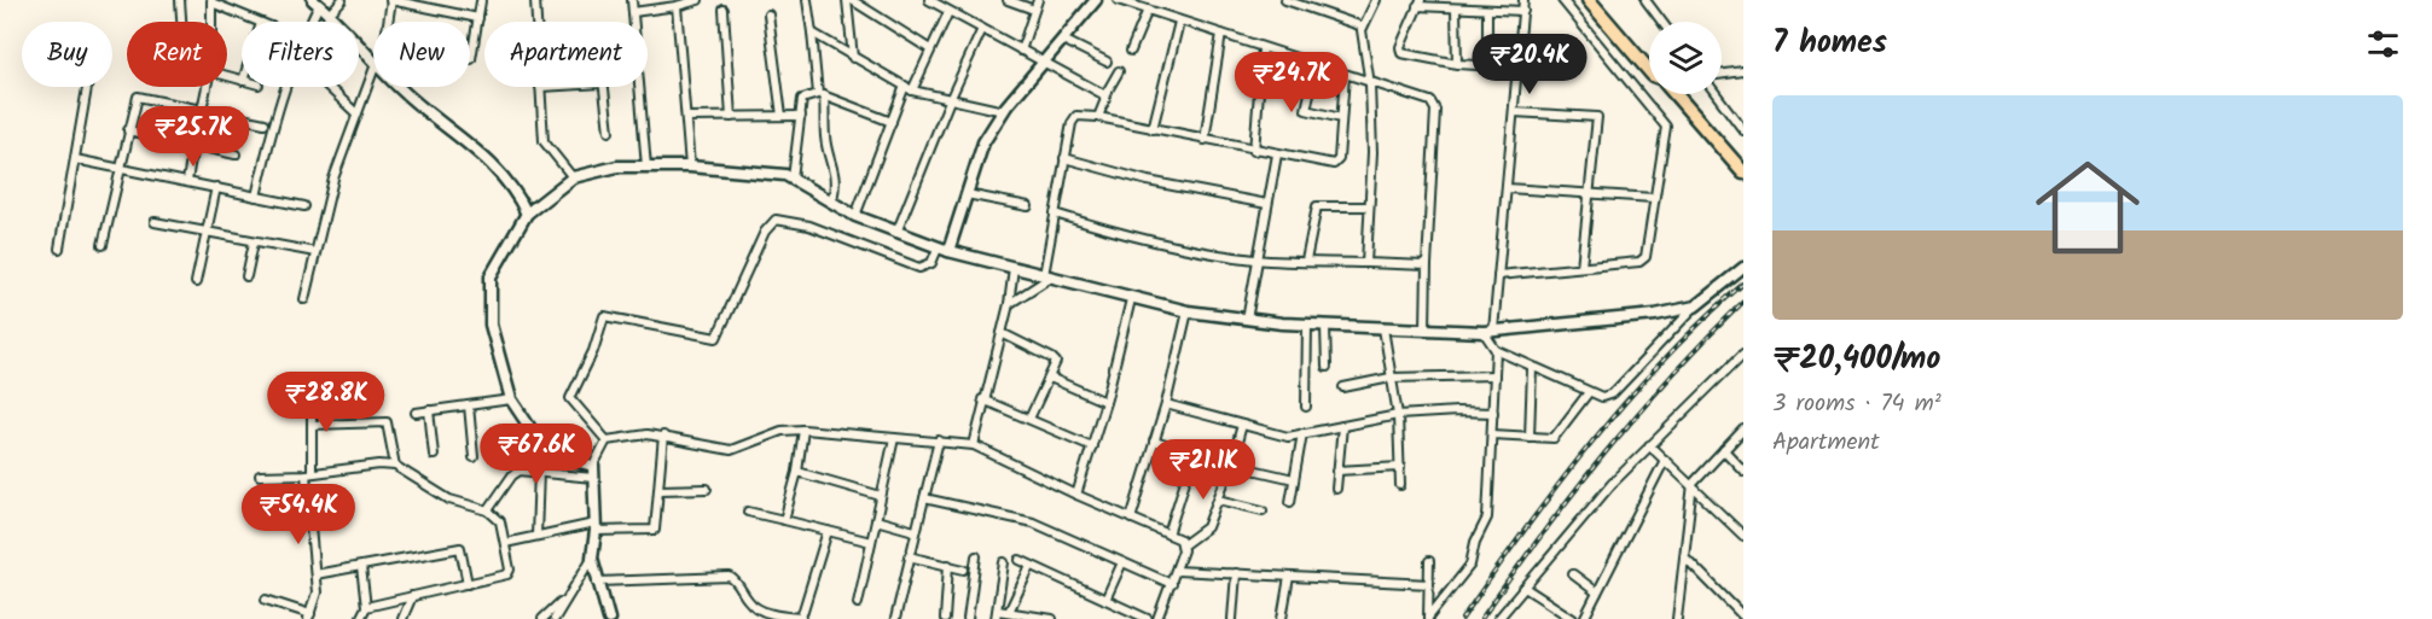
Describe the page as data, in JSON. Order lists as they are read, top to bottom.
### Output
{
  "page": {
    "heading": "7 homes",
    "chip": [
      "Buy",
      "Rent",
      "Filters",
      "New",
      "Apartment"
    ],
    "price": [
      "₹20.4K",
      "₹24.7K",
      "₹25.7K",
      "₹28.8K",
      "₹67.6K",
      "₹21.1K",
      "₹54.4K"
    ],
    "list": [
      {
        "name": "₹20,400/mo",
        "note": "3 rooms · 74 m² · Apartment"
      }
    ]
  }
}
